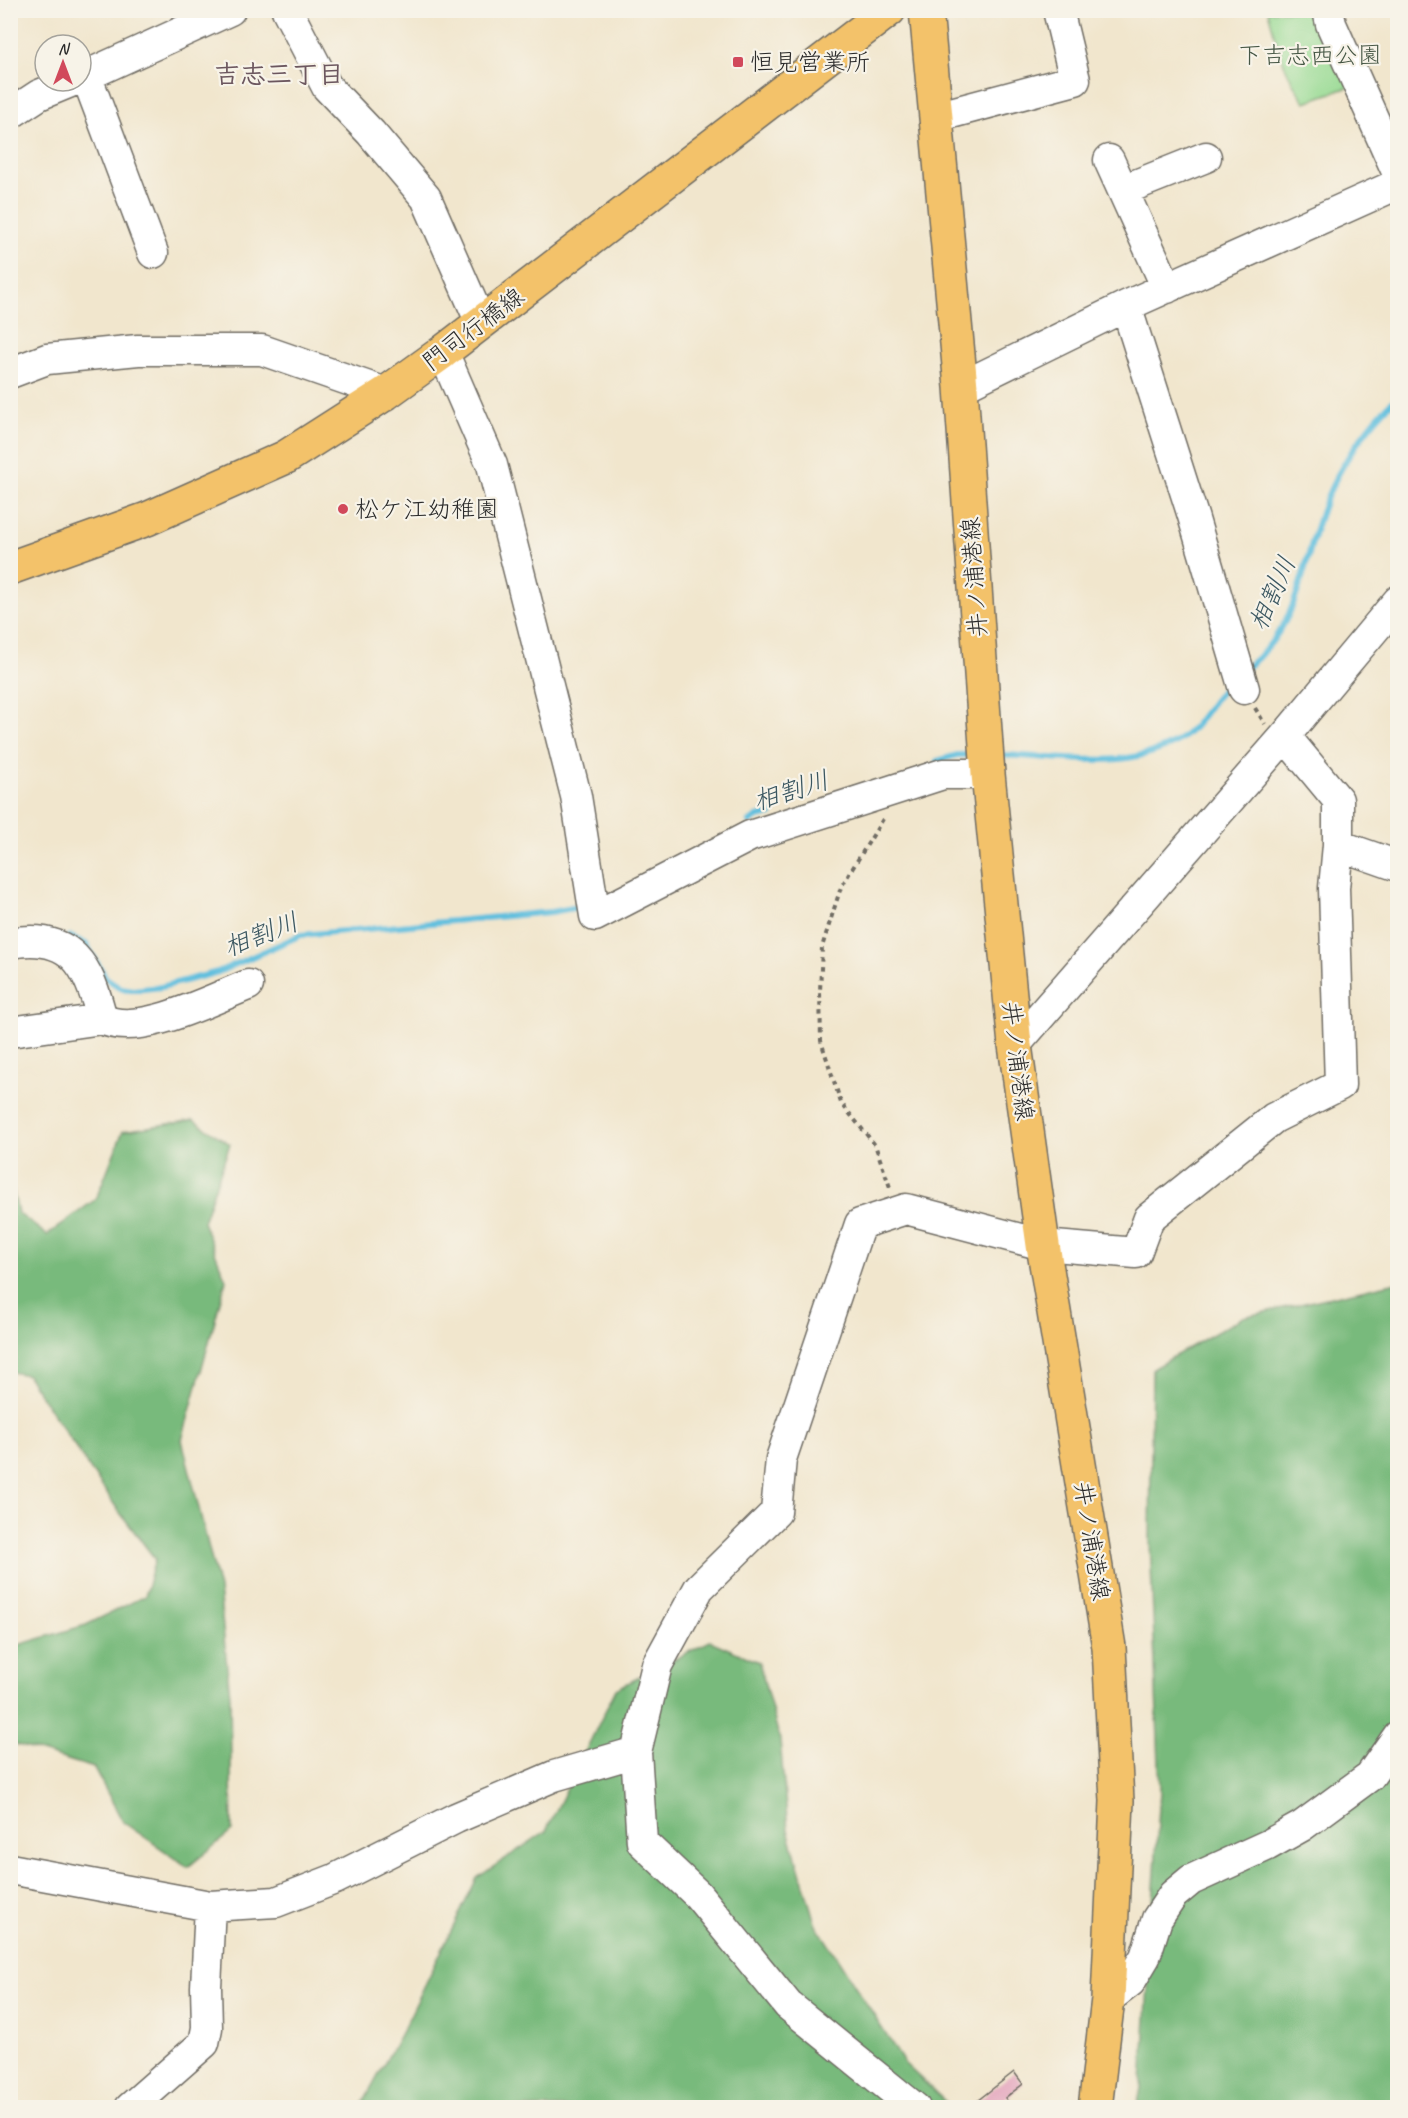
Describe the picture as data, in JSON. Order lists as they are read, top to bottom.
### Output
{
  "streets": {
    "main road": ["門司行橋線", "井ノ浦港線"]
  },
  "districts": ["吉志三丁目"],
  "water": ["相割川"],
  "parks": ["下吉志西公園"],
  "places": {
    "transit": ["恒見営業所"],
    "other": ["松ケ江幼稚園"]
  },
  "north": "top"
}
